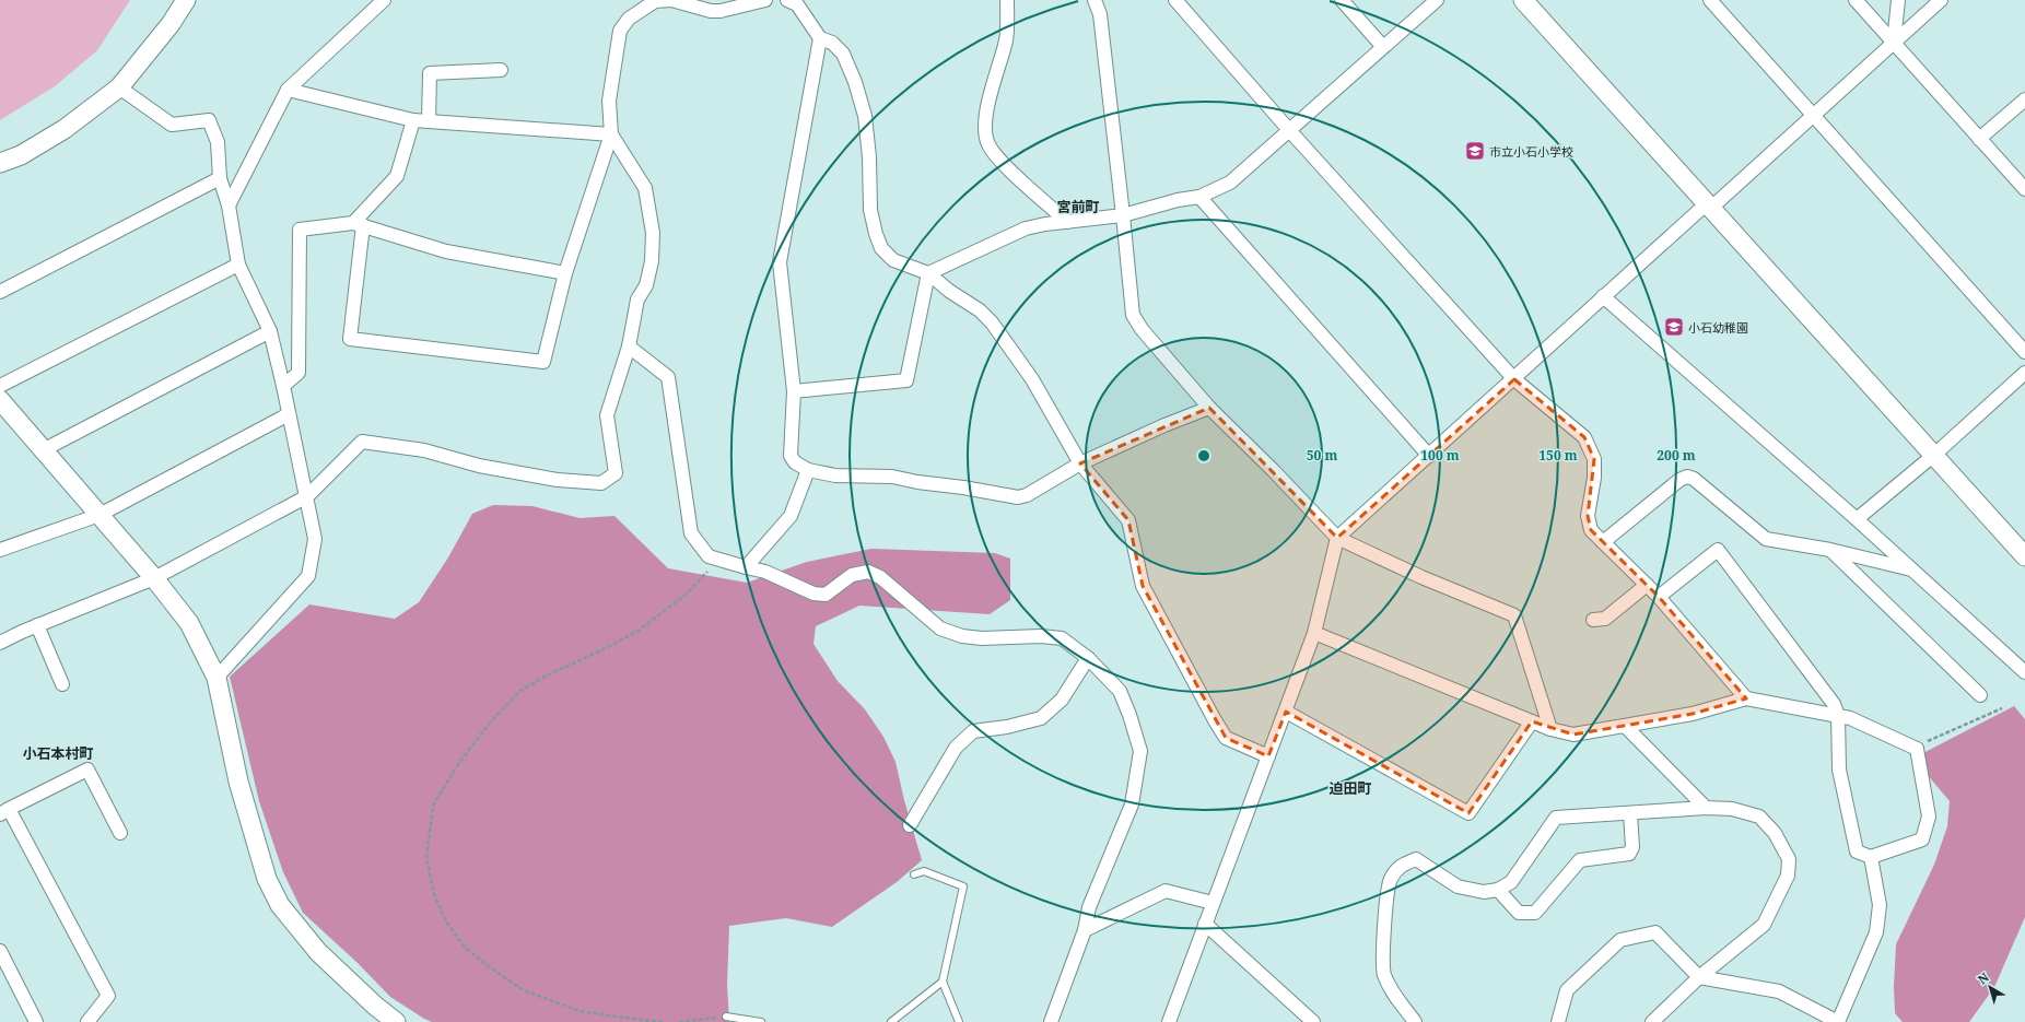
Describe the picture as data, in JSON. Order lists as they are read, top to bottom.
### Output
{
  "districts": ["宮前町", "小石本村町", "迫田町"],
  "places": {
    "school or university": ["市立小石小学校", "小石幼稚園"]
  },
  "north": "top left",
  "rings": [
    "50 m",
    "100 m",
    "150 m",
    "200 m"
  ]
}
